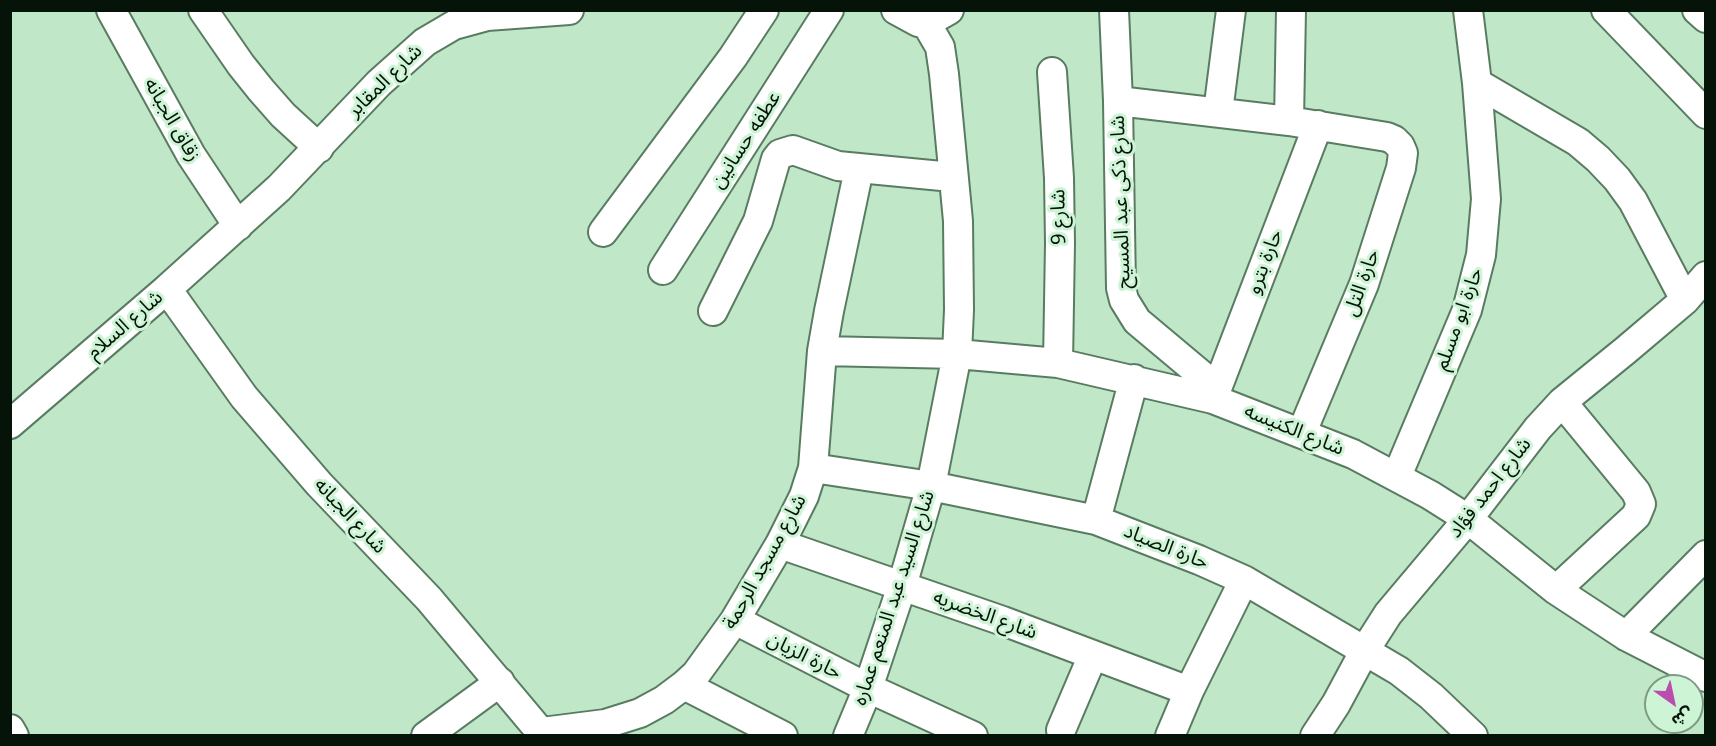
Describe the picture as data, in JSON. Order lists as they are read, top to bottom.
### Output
{
  "streets": {
    "street": [
      "شارع المقابر",
      "زقاق الجبانه",
      "عطفه حسانين",
      "شارع ذكى عبد المسيح",
      "شارع 9",
      "حارة بترو",
      "حارة التل",
      "حارة ابو مسلم",
      "شارع السلام",
      "شارع الكنيسه",
      "شارع احمد فؤاد",
      "شارع الجبانه",
      "حارة الصياد",
      "شارع مسجد الرحمة",
      "شارع السيد عبد المنعم عماره",
      "شارع الخضريه",
      "حارة الزيان"
    ]
  },
  "crossings": [
    ["شارع المقابر", "زقاق الجبانه"],
    ["شارع المقابر", "شارع السلام"],
    ["زقاق الجبانه", "شارع السلام"],
    ["شارع ذكى عبد المسيح", "حارة بترو"],
    ["شارع ذكى عبد المسيح", "شارع الكنيسه"],
    ["شارع 9", "شارع الكنيسه"],
    ["حارة بترو", "حارة التل"],
    ["حارة بترو", "شارع الكنيسه"],
    ["حارة التل", "شارع الكنيسه"],
    ["حارة ابو مسلم", "شارع الكنيسه"],
    ["شارع السلام", "شارع الجبانه"],
    ["شارع الكنيسه", "شارع احمد فؤاد"],
    ["شارع الكنيسه", "شارع مسجد الرحمة"],
    ["شارع الكنيسه", "شارع السيد عبد المنعم عماره"],
    ["شارع احمد فؤاد", "حارة الصياد"],
    ["شارع الجبانه", "شارع مسجد الرحمة"],
    ["حارة الصياد", "شارع مسجد الرحمة"],
    ["حارة الصياد", "شارع السيد عبد المنعم عماره"],
    ["شارع مسجد الرحمة", "شارع الخضريه"],
    ["شارع مسجد الرحمة", "حارة الزيان"],
    ["شارع السيد عبد المنعم عماره", "شارع الخضريه"],
    ["شارع السيد عبد المنعم عماره", "حارة الزيان"]
  ],
  "north": "bottom right"
}
